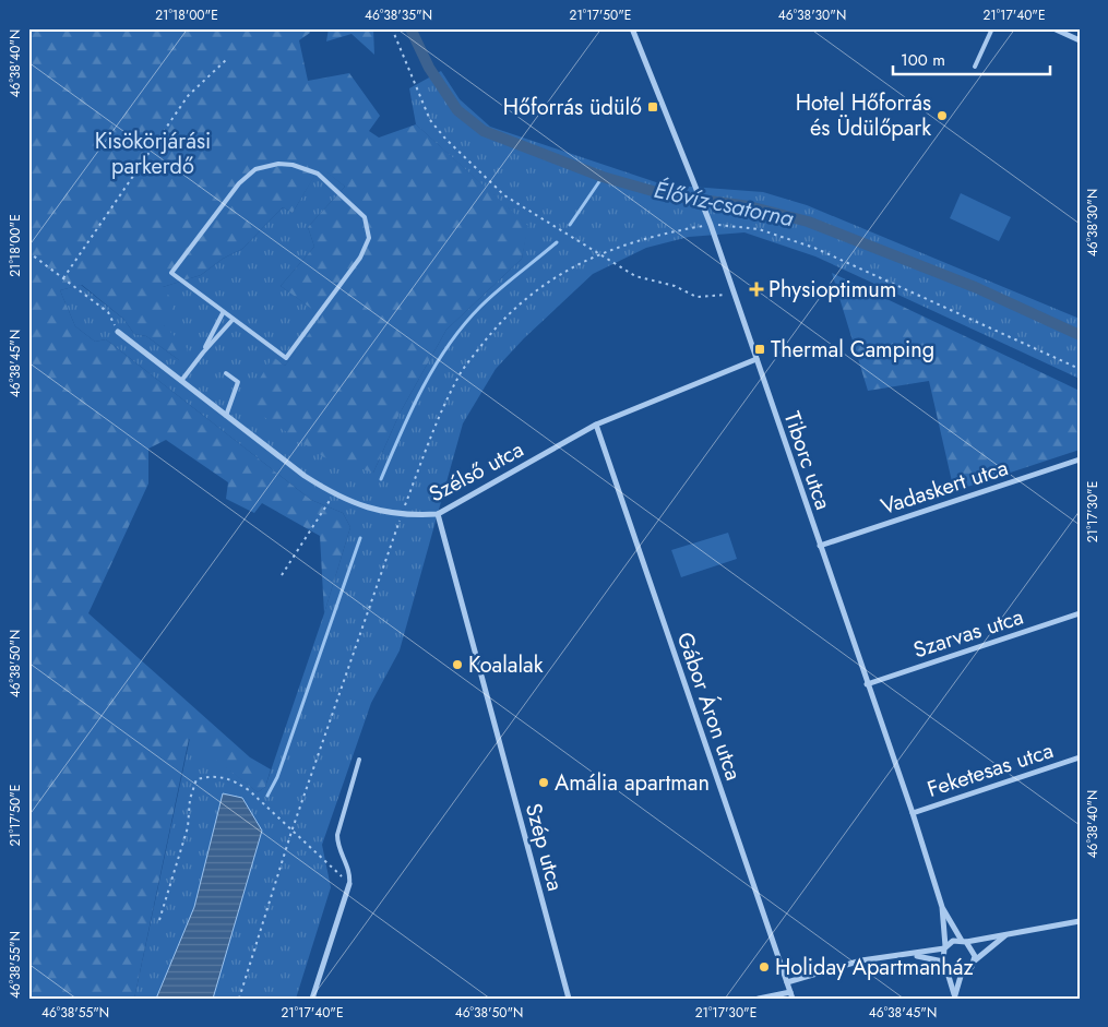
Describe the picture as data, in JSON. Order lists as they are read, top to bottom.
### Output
{
  "streets": {
    "street": [
      "Tiborc utca",
      "Szélső utca",
      "Vadaskert utca",
      "Szarvas utca",
      "Gábor Áron utca",
      "Feketesas utca",
      "Szép utca"
    ]
  },
  "crossings": [
    ["Tiborc utca", "Szélső utca"],
    ["Tiborc utca", "Vadaskert utca"],
    ["Tiborc utca", "Szarvas utca"],
    ["Tiborc utca", "Feketesas utca"],
    ["Szélső utca", "Gábor Áron utca"],
    ["Szélső utca", "Szép utca"]
  ],
  "water": ["Élővíz-csatorna"],
  "parks": ["Kisökörjárási parkerdő"],
  "places": {
    "transit": ["Hőforrás üdülő", "Thermal Camping"],
    "other": [
      "Hotel Hőforrás és Üdülőpark",
      "Koalalak",
      "Amália apartman",
      "Holiday Apartmanház"
    ],
    "health": ["Physioptimum"]
  },
  "scale_bar": "100 m",
  "coordinates": [
    "21°18'00\"E",
    "46°38'35\"N",
    "21°17'50\"E",
    "46°38'30\"N",
    "21°17'40\"E",
    "46°38'40\"N",
    "46°38'45\"N",
    "21°17'30\"E",
    "46°38'50\"N",
    "46°38'55\"N"
  ]
}
